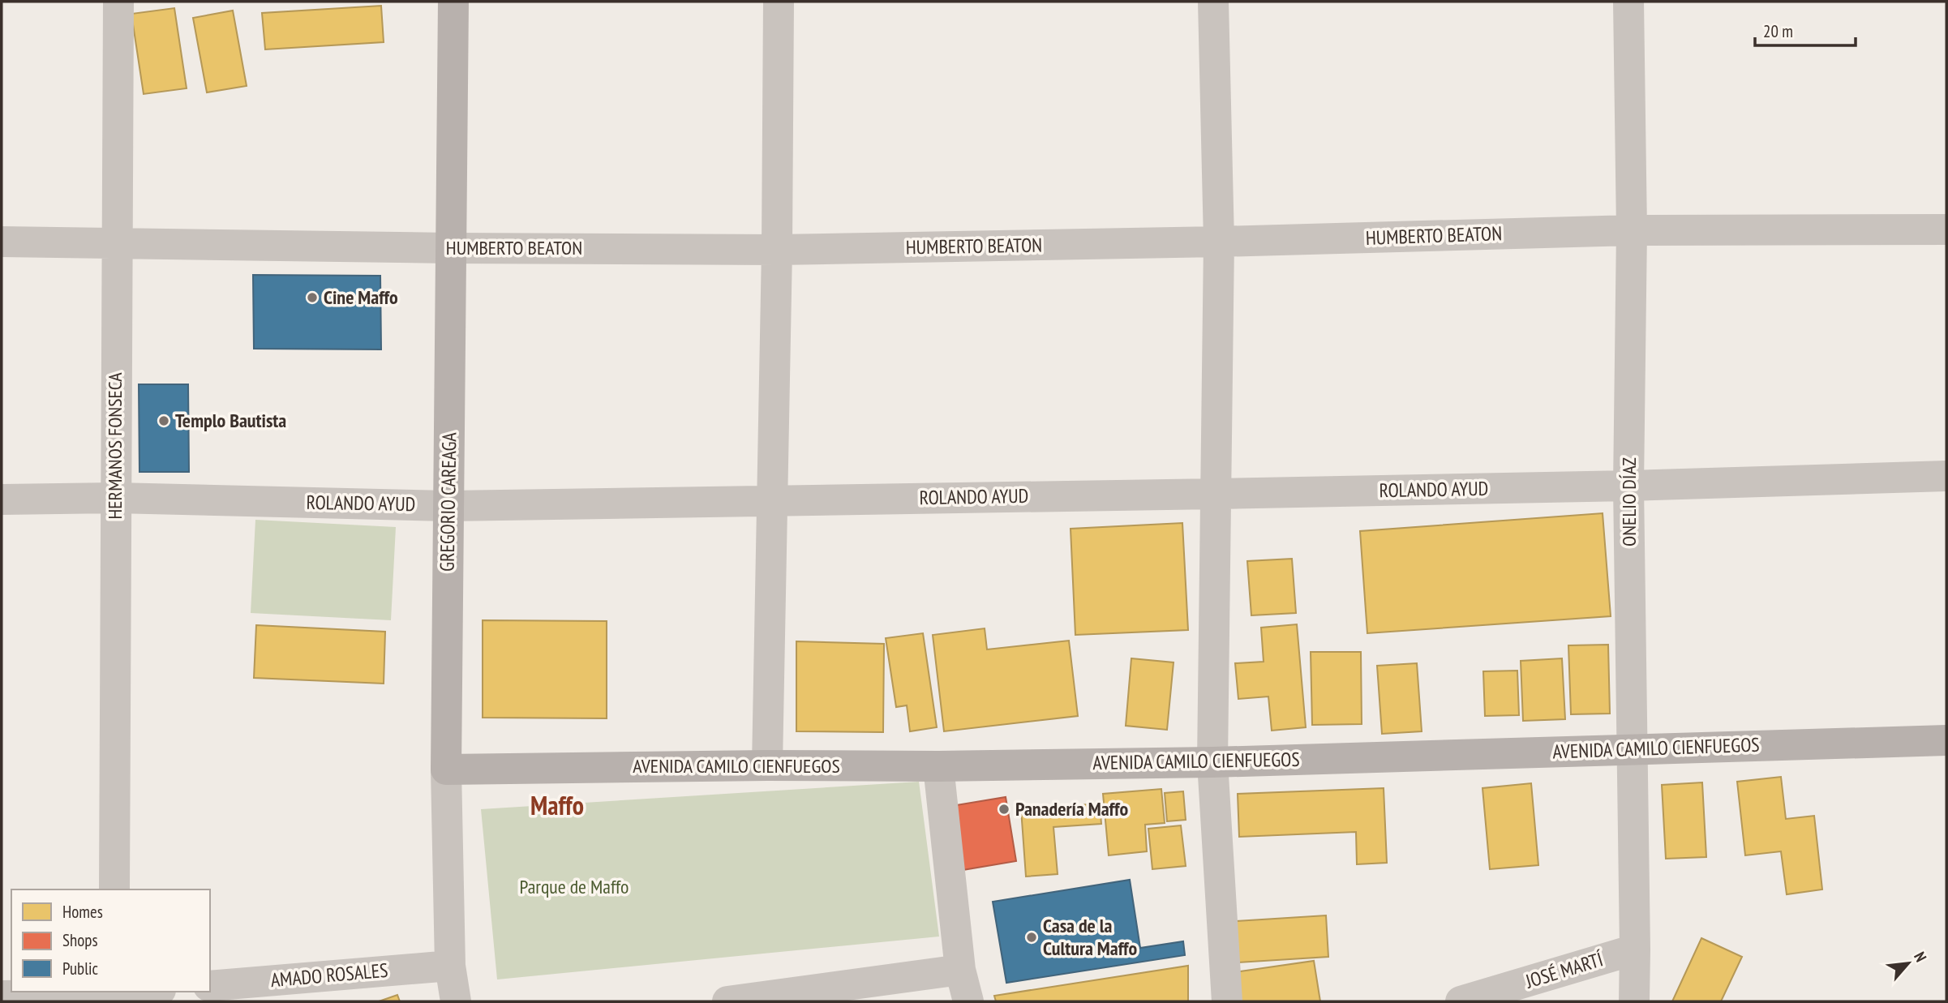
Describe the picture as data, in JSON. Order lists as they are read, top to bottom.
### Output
{
  "streets": {
    "main road": ["GREGORIO CAREAGA", "AVENIDA CAMILO CIENFUEGOS"],
    "street": [
      "HUMBERTO BEATON",
      "HERMANOS FONSECA",
      "ROLANDO AYUD",
      "ONELIO DÍAZ",
      "JOSÉ MARTÍ",
      "AMADO ROSALES"
    ]
  },
  "crossings": [
    ["HUMBERTO BEATON", "HERMANOS FONSECA"],
    ["HUMBERTO BEATON", "GREGORIO CAREAGA"],
    ["HUMBERTO BEATON", "ONELIO DÍAZ"],
    ["HERMANOS FONSECA", "ROLANDO AYUD"],
    ["ROLANDO AYUD", "GREGORIO CAREAGA"],
    ["ROLANDO AYUD", "ONELIO DÍAZ"],
    ["GREGORIO CAREAGA", "AVENIDA CAMILO CIENFUEGOS"],
    ["GREGORIO CAREAGA", "AMADO ROSALES"],
    ["ONELIO DÍAZ", "AVENIDA CAMILO CIENFUEGOS"],
    ["ONELIO DÍAZ", "JOSÉ MARTÍ"]
  ],
  "districts": ["Maffo"],
  "parks": ["Parque de Maffo"],
  "places": [
    "Cine Maffo",
    "Templo Bautista",
    "Panadería Maffo",
    "Casa de la Cultura Maffo"
  ],
  "legend": ["Homes", "Shops", "Public"],
  "scale_bar": "20 m",
  "north": "top right"
}
